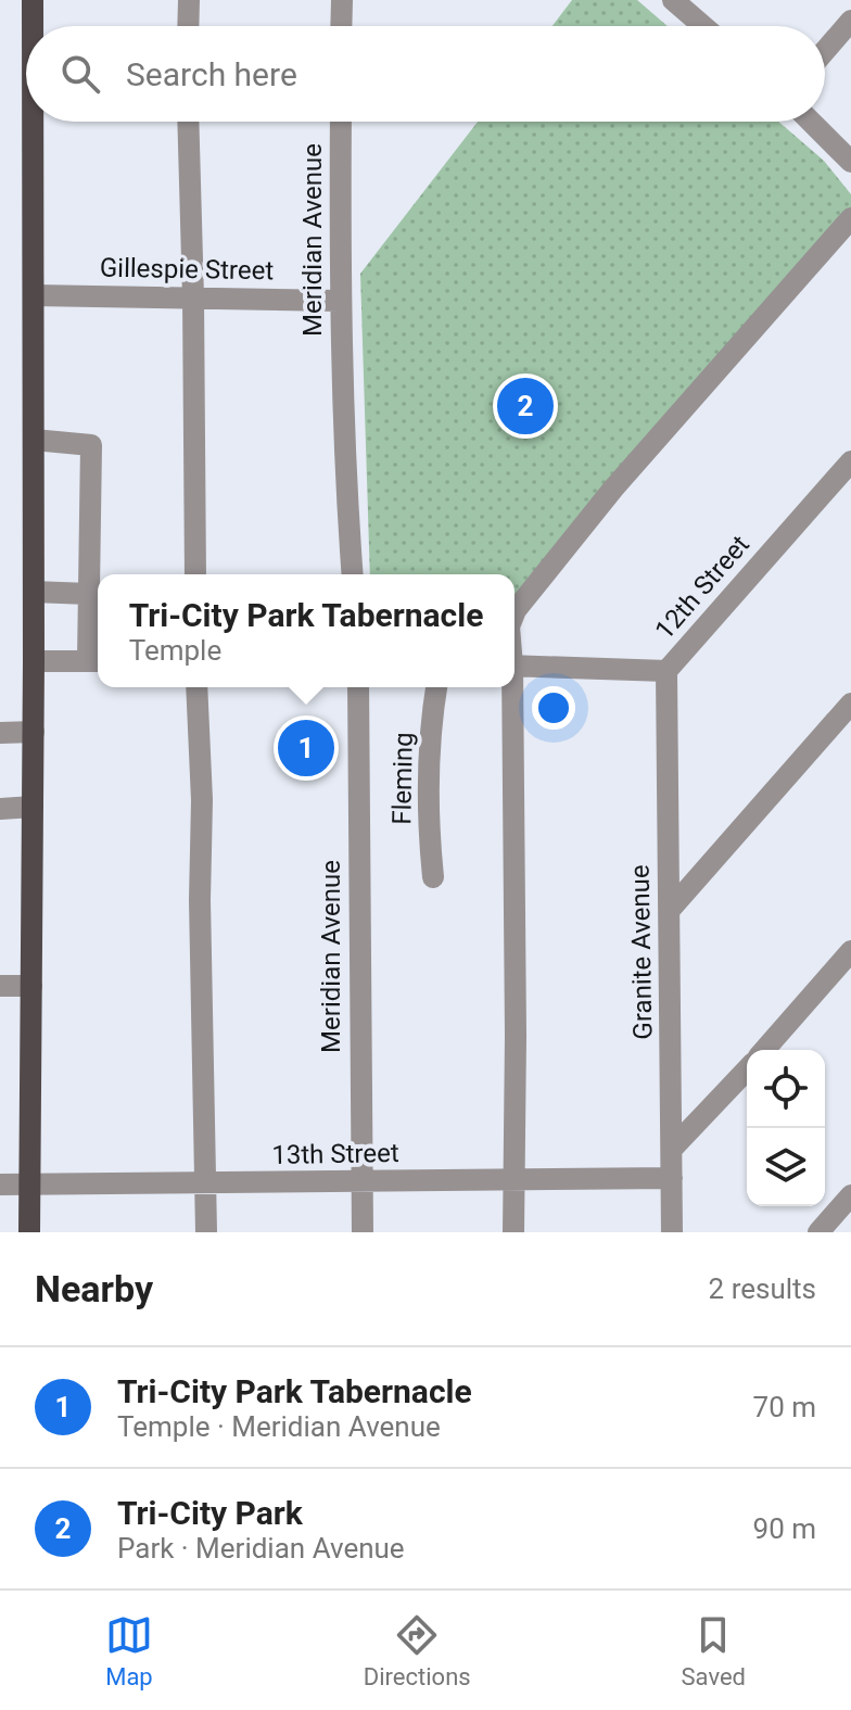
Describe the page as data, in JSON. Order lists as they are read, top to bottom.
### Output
{
  "streets": {
    "street": [
      "Meridian Avenue",
      "Gillespie Street",
      "12th Street",
      "Fleming",
      "Granite Avenue",
      "13th Street"
    ]
  },
  "crossings": [
    ["Meridian Avenue", "Gillespie Street"],
    ["Meridian Avenue", "13th Street"],
    ["12th Street", "Granite Avenue"],
    ["Granite Avenue", "13th Street"]
  ],
  "page": {
    "search": "Search here",
    "pins": ["2", "1"],
    "popup": ["Tri-City Park Tabernacle", "Temple"],
    "heading": ["Nearby", "2 results"],
    "list": [
      {
        "mark": "1",
        "name": "Tri-City Park Tabernacle",
        "note": "Temple · Meridian Avenue",
        "value": "70 m"
      },
      {
        "mark": "2",
        "name": "Tri-City Park",
        "note": "Park · Meridian Avenue",
        "value": "90 m"
      }
    ],
    "nav": ["Map", "Directions", "Saved"]
  }
}
